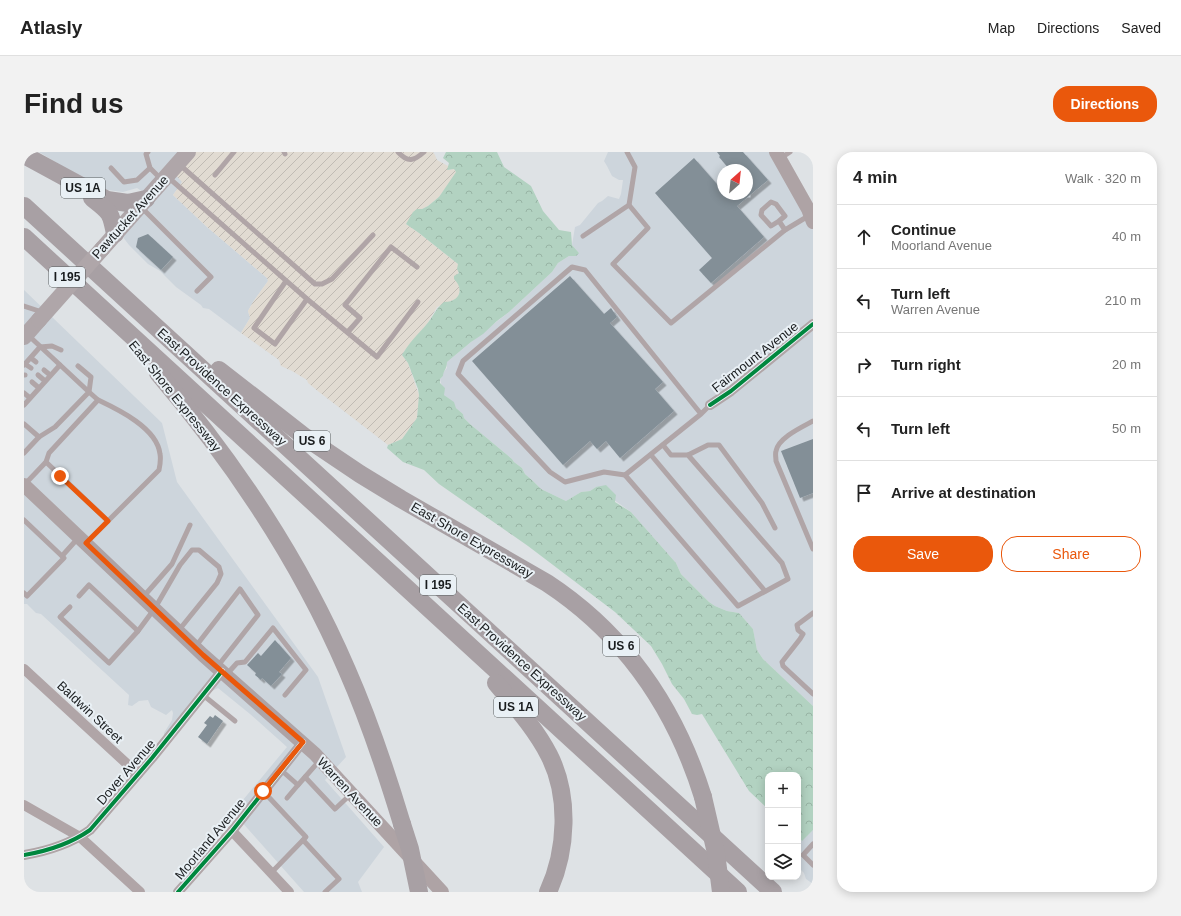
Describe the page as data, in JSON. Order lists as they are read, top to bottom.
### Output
{
  "streets": {
    "highway": [
      "US 1A",
      "I 195",
      "East Providence Expressway",
      "East Shore Expressway",
      "US 6"
    ],
    "main road": ["Pawtucket Avenue", "Warren Avenue"],
    "street": [
      "Fairmount Avenue",
      "Baldwin Street",
      "Dover Avenue",
      "Moorland Avenue"
    ]
  },
  "crossings": [
    ["US 1A", "Pawtucket Avenue"],
    ["US 1A", "East Providence Expressway"],
    ["East Providence Expressway", "East Shore Expressway"],
    ["Baldwin Street", "Dover Avenue"],
    ["Dover Avenue", "Warren Avenue"],
    ["Warren Avenue", "Moorland Avenue"]
  ],
  "north": "top right",
  "page": {
    "header": "Atlasly",
    "nav": ["Map", "Directions", "Saved"],
    "buttons": [
      "Directions",
      ["Save", "Share"]
    ],
    "title": "Find us",
    "heading": ["4 min", "Walk · 320 m"],
    "list": [
      ["Continue", "Moorland Avenue", "40 m"],
      ["Turn left", "Warren Avenue", "210 m"],
      ["Turn right", "20 m"],
      ["Turn left", "50 m"],
      "Arrive at destination"
    ],
    "map_buttons": ["+", "−"]
  }
}
